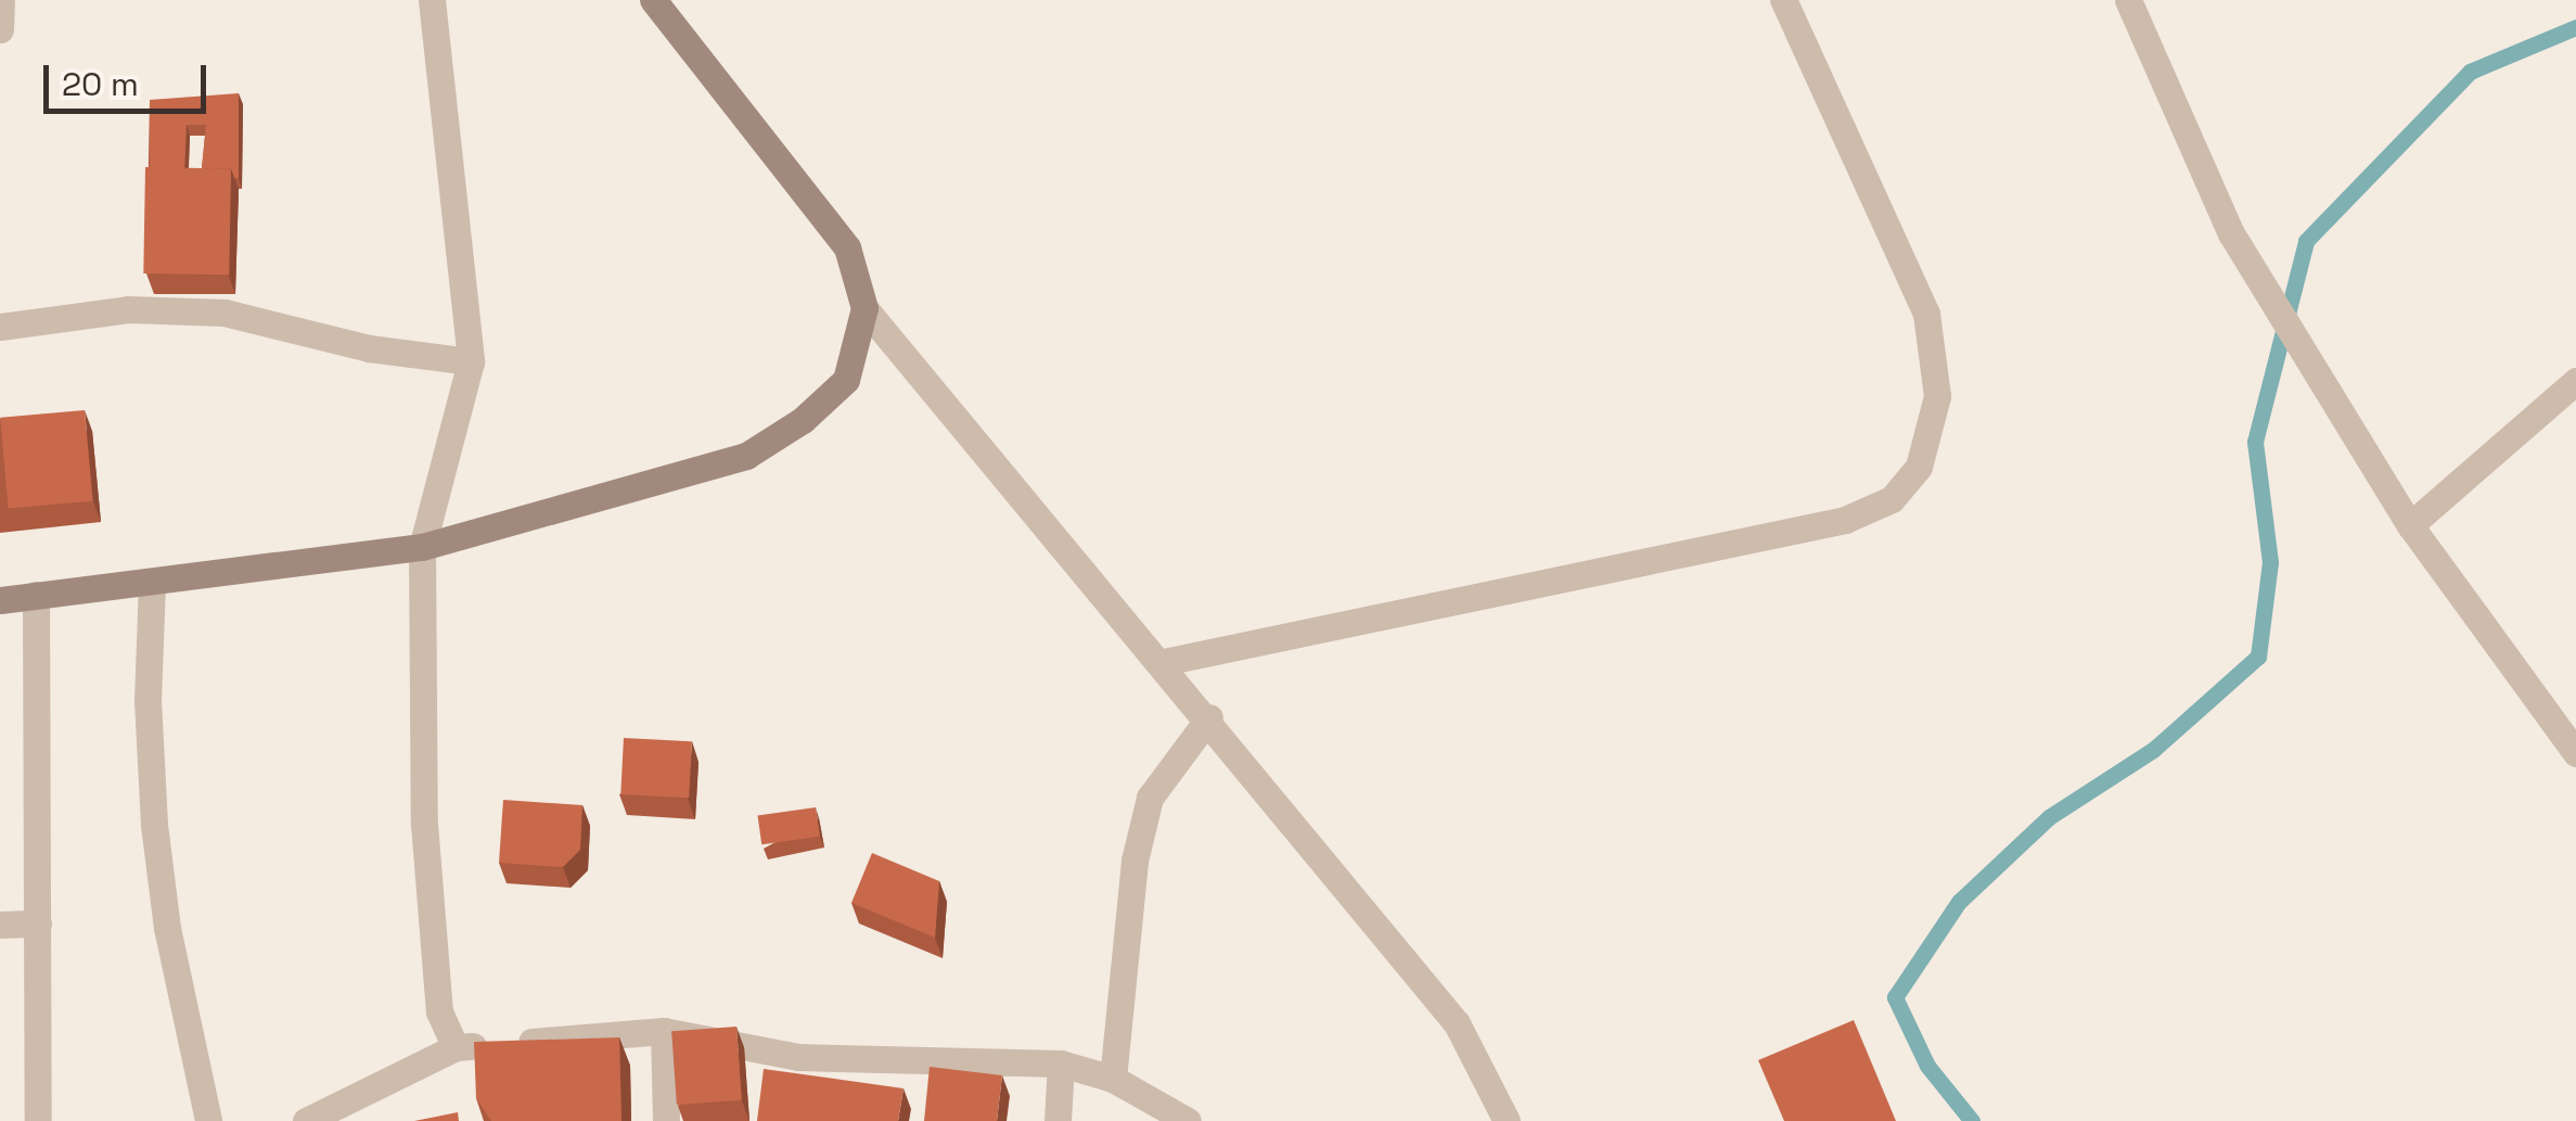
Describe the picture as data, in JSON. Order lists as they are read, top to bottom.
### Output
{
  "scale_bar": "20 m"
}
